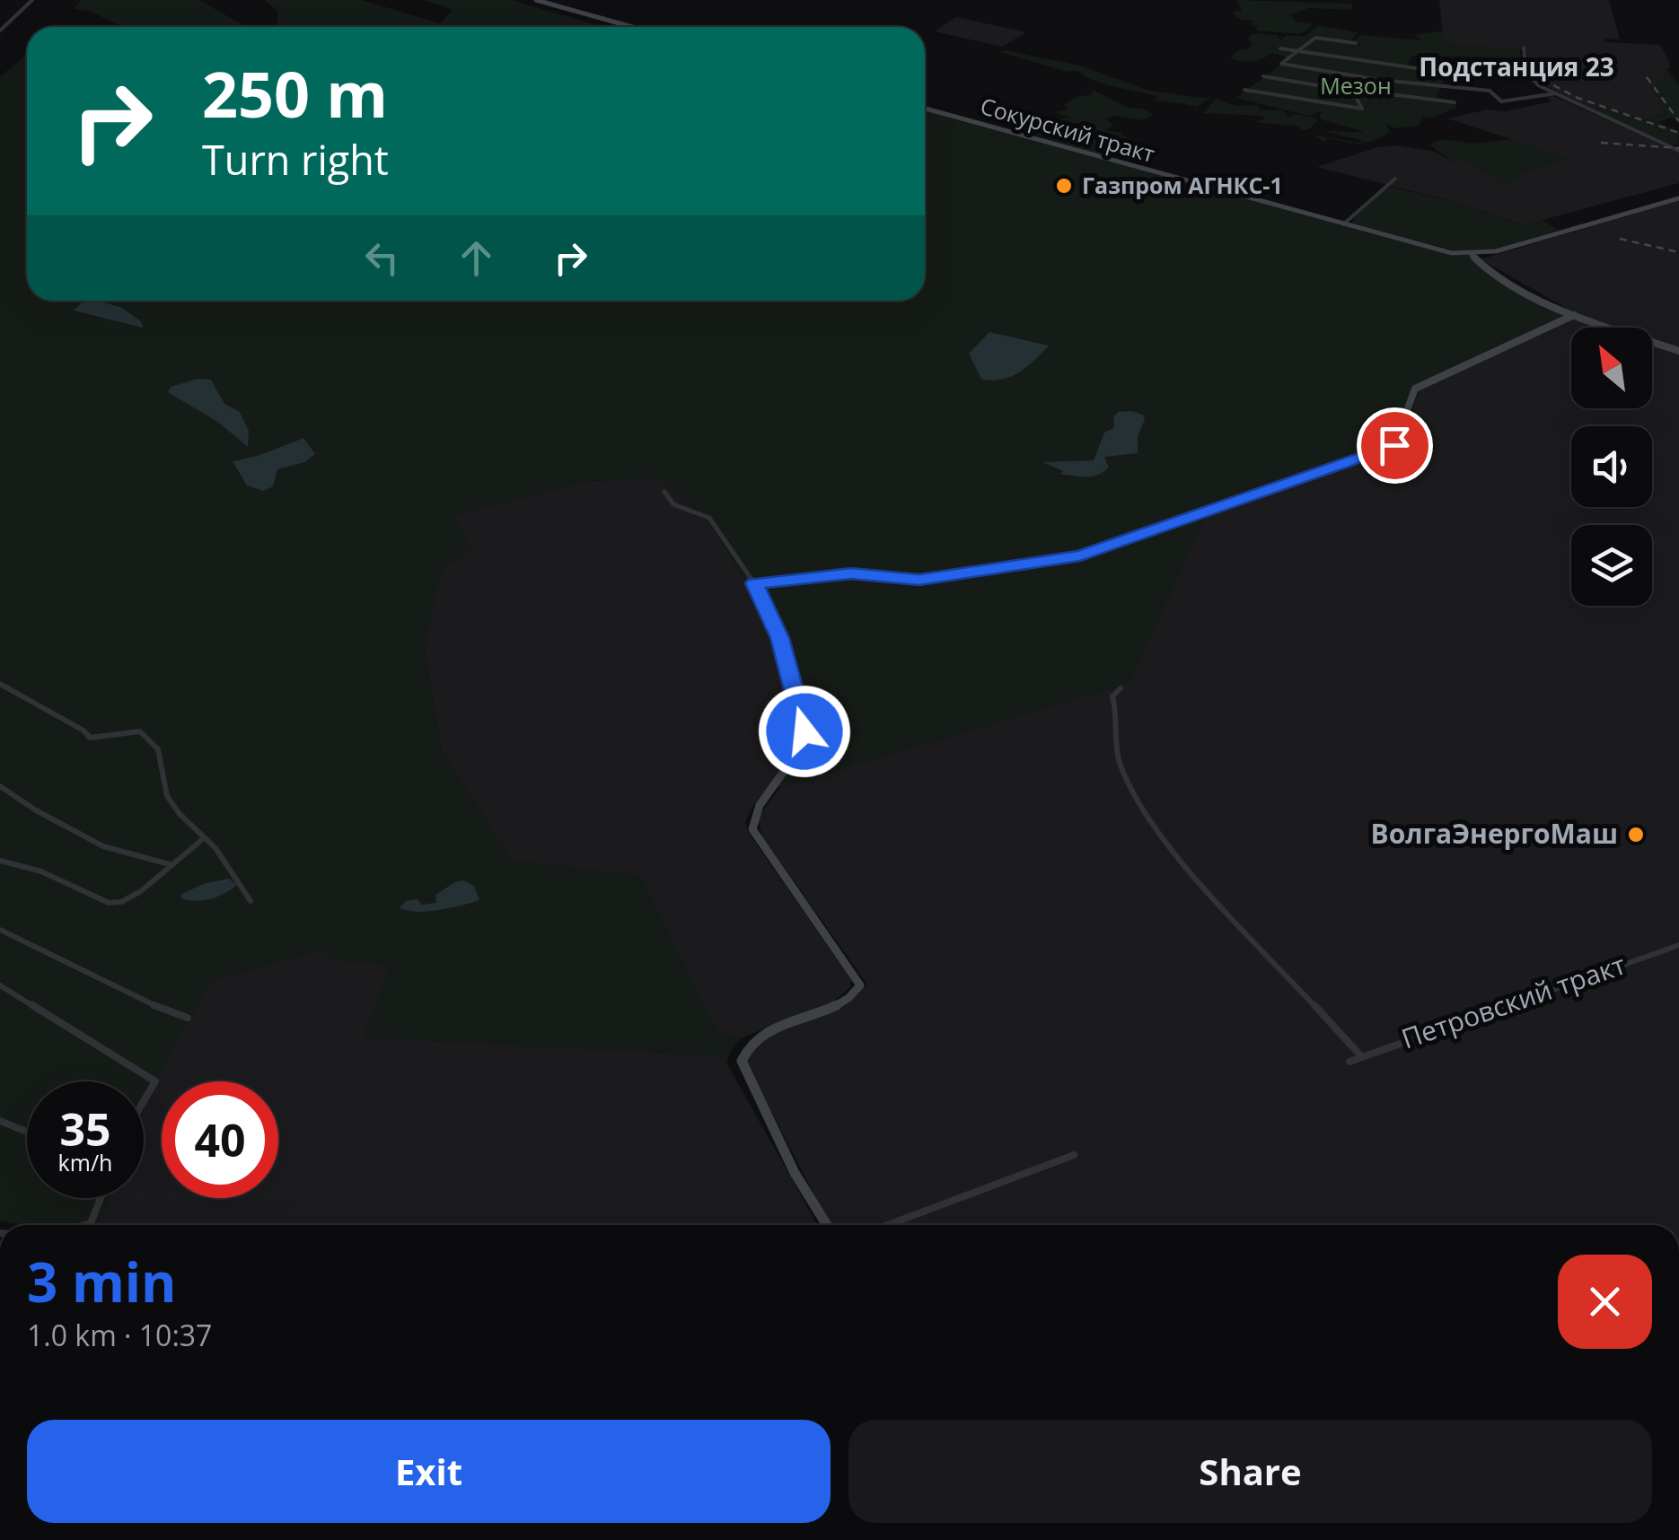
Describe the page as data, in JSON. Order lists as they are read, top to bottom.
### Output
{
  "streets": {
    "street": ["Сокурский тракт", "Петровский тракт"]
  },
  "districts": ["Подстанция 23"],
  "parks": ["Мезон"],
  "places": ["Газпром АГНКС-1", "ВолгаЭнергоМаш"],
  "north": "top left",
  "page": {
    "turn": ["250 m", "Turn right"],
    "speed": "35 km/h",
    "limit": "40",
    "heading": ["3 min", "1.0 km · 10:37"],
    "buttons": ["Exit", "Share"]
  }
}
